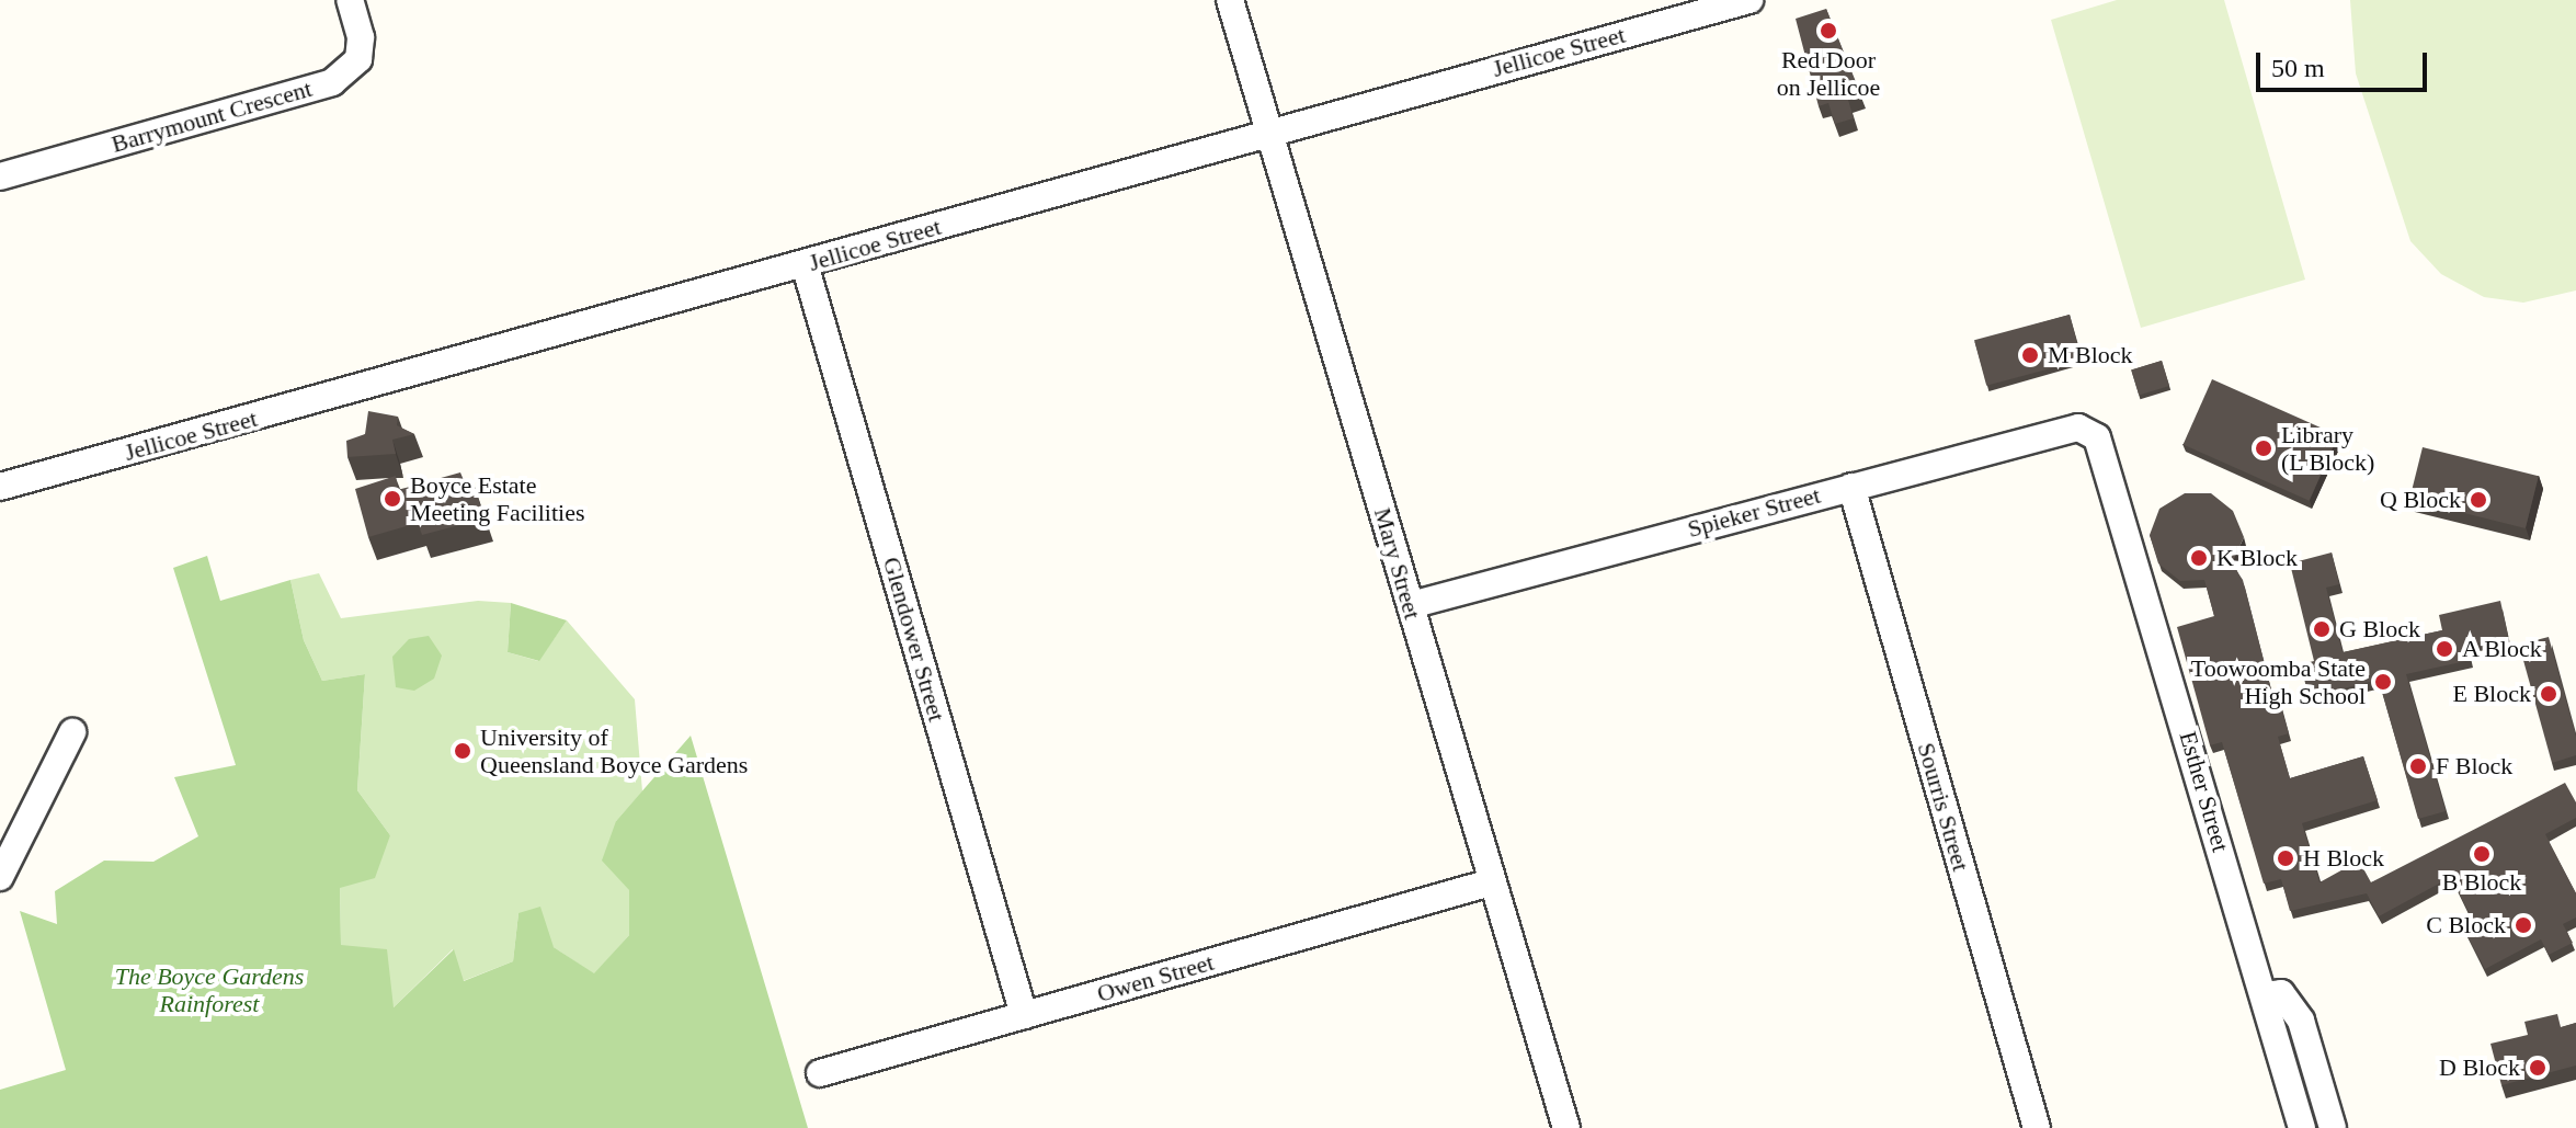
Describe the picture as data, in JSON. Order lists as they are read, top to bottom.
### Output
{
  "streets": {
    "street": [
      "Jellicoe Street",
      "Barrymount Crescent",
      "Spieker Street",
      "Mary Street",
      "Glendower Street",
      "Esther Street",
      "Sourris Street",
      "Owen Street"
    ]
  },
  "crossings": [
    ["Jellicoe Street", "Mary Street"],
    ["Jellicoe Street", "Glendower Street"],
    ["Spieker Street", "Mary Street"],
    ["Spieker Street", "Esther Street"],
    ["Spieker Street", "Sourris Street"],
    ["Mary Street", "Owen Street"],
    ["Glendower Street", "Owen Street"]
  ],
  "parks": ["The Boyce Gardens Rainforest"],
  "places": [
    "Red Door on Jellicoe",
    "M Block",
    "Library (L Block)",
    "Boyce Estate Meeting Facilities",
    "Q Block",
    "K Block",
    "G Block",
    "A Block",
    "Toowoomba State High School",
    "E Block",
    "University of Queensland Boyce Gardens",
    "F Block",
    "B Block",
    "H Block",
    "C Block",
    "D Block"
  ],
  "scale_bar": "50 m"
}
